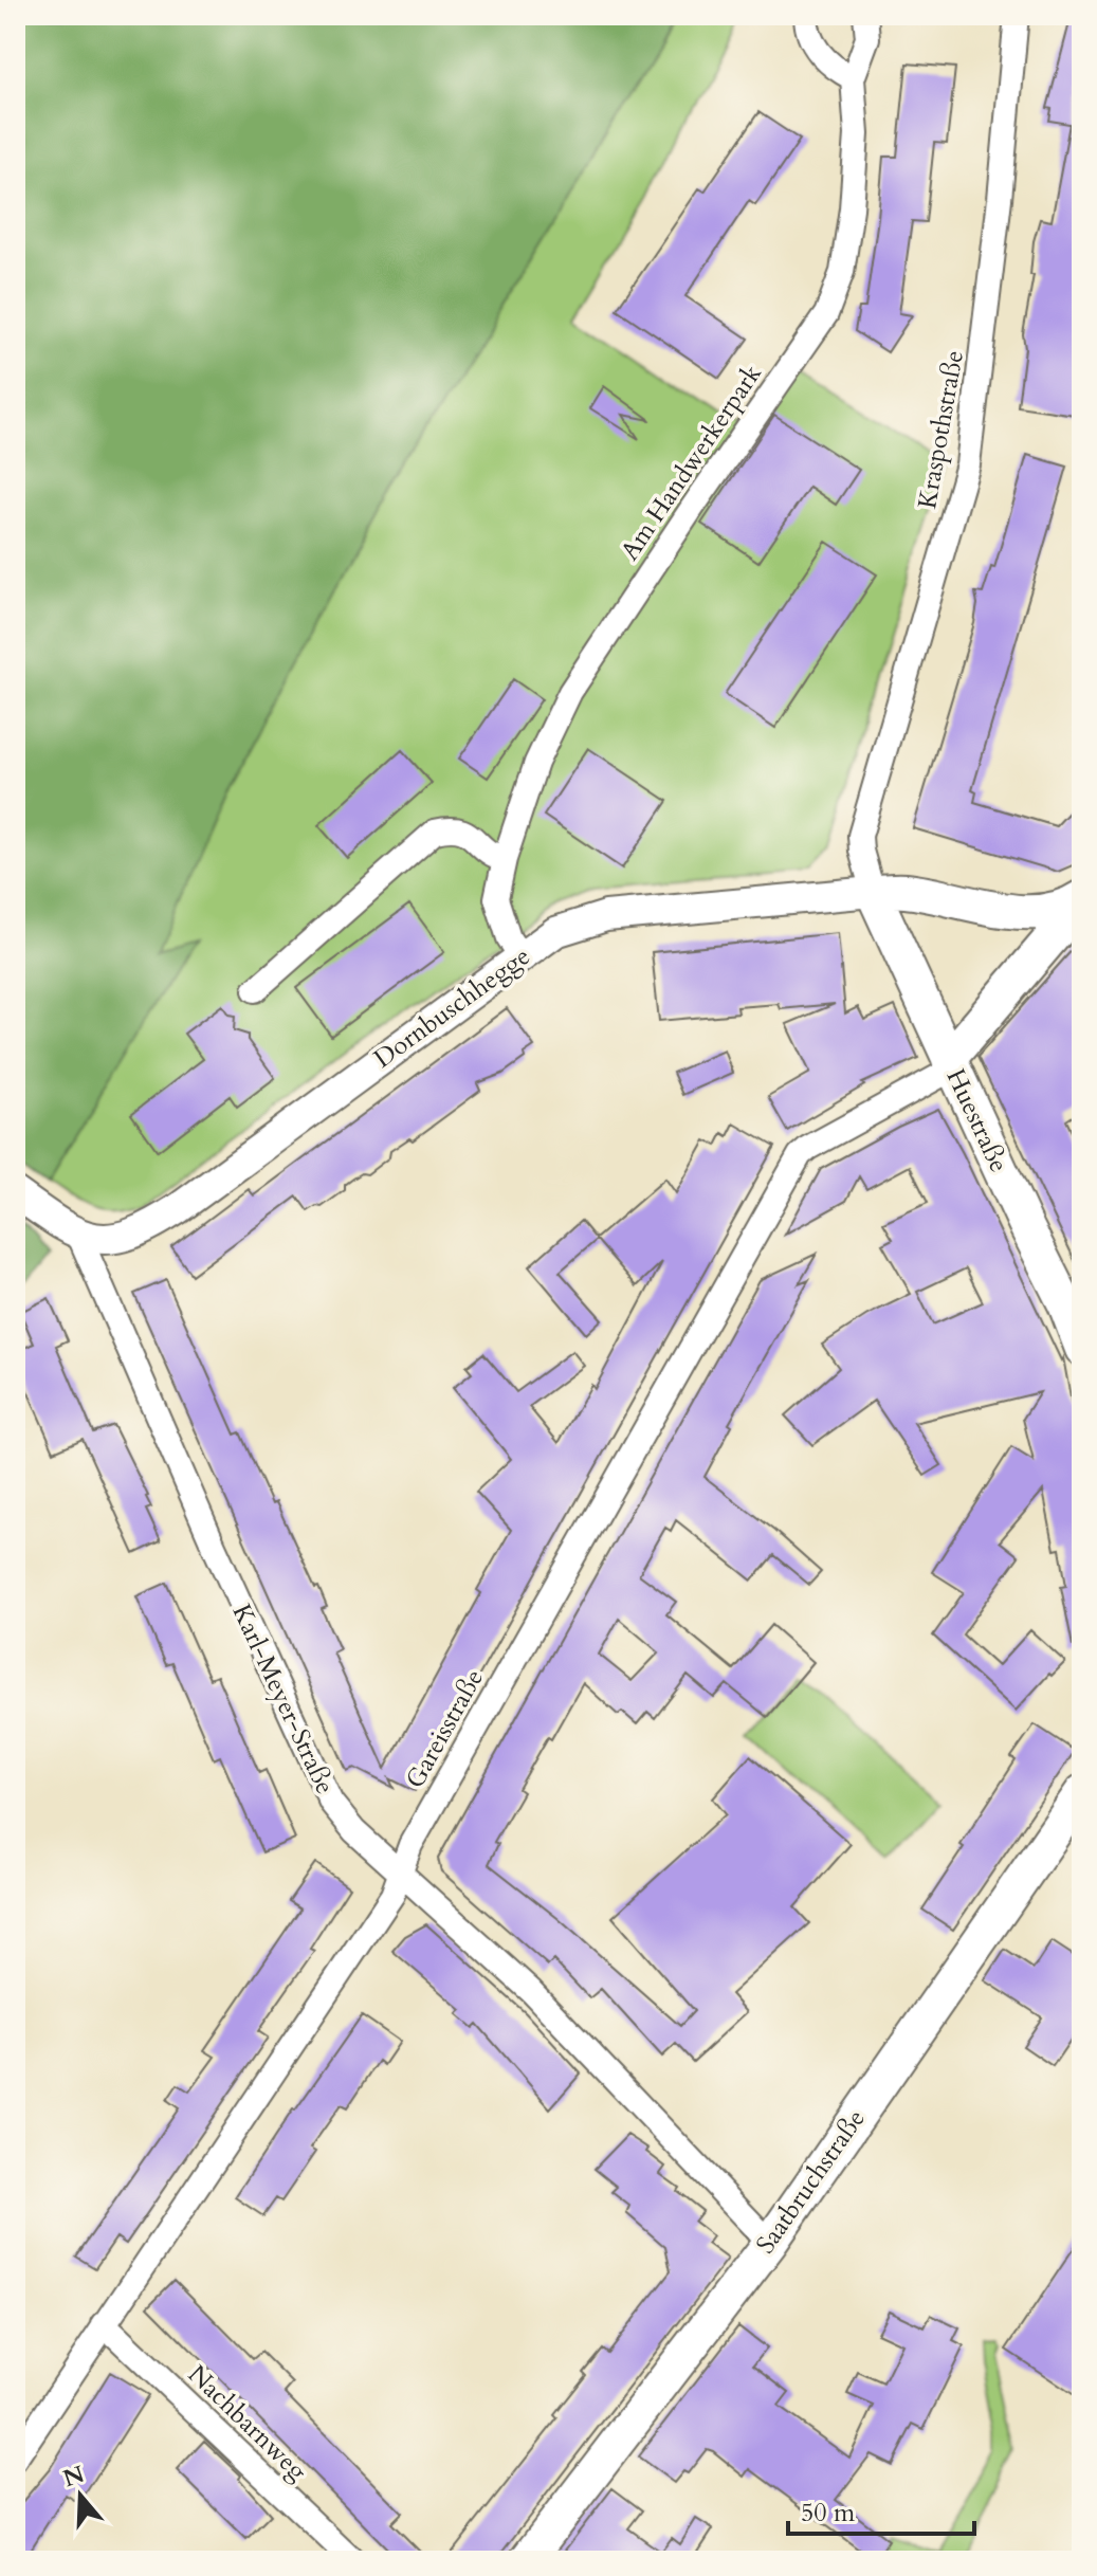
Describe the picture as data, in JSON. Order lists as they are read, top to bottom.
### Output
{
  "streets": {
    "main road": ["Huestraße", "Saatbruchstraße"],
    "street": [
      "Kraspothstraße",
      "Am Handwerkerpark",
      "Dornbuschhegge",
      "Karl-Meyer-Straße",
      "Gareisstraße",
      "Nachbarnweg"
    ]
  },
  "crossings": [
    ["Kraspothstraße", "Dornbuschhegge"],
    ["Kraspothstraße", "Huestraße"],
    ["Am Handwerkerpark", "Dornbuschhegge"],
    ["Dornbuschhegge", "Huestraße"],
    ["Dornbuschhegge", "Karl-Meyer-Straße"],
    ["Huestraße", "Gareisstraße"],
    ["Karl-Meyer-Straße", "Gareisstraße"],
    ["Karl-Meyer-Straße", "Saatbruchstraße"],
    ["Gareisstraße", "Nachbarnweg"]
  ],
  "scale_bar": "50 m",
  "north": "top"
}
